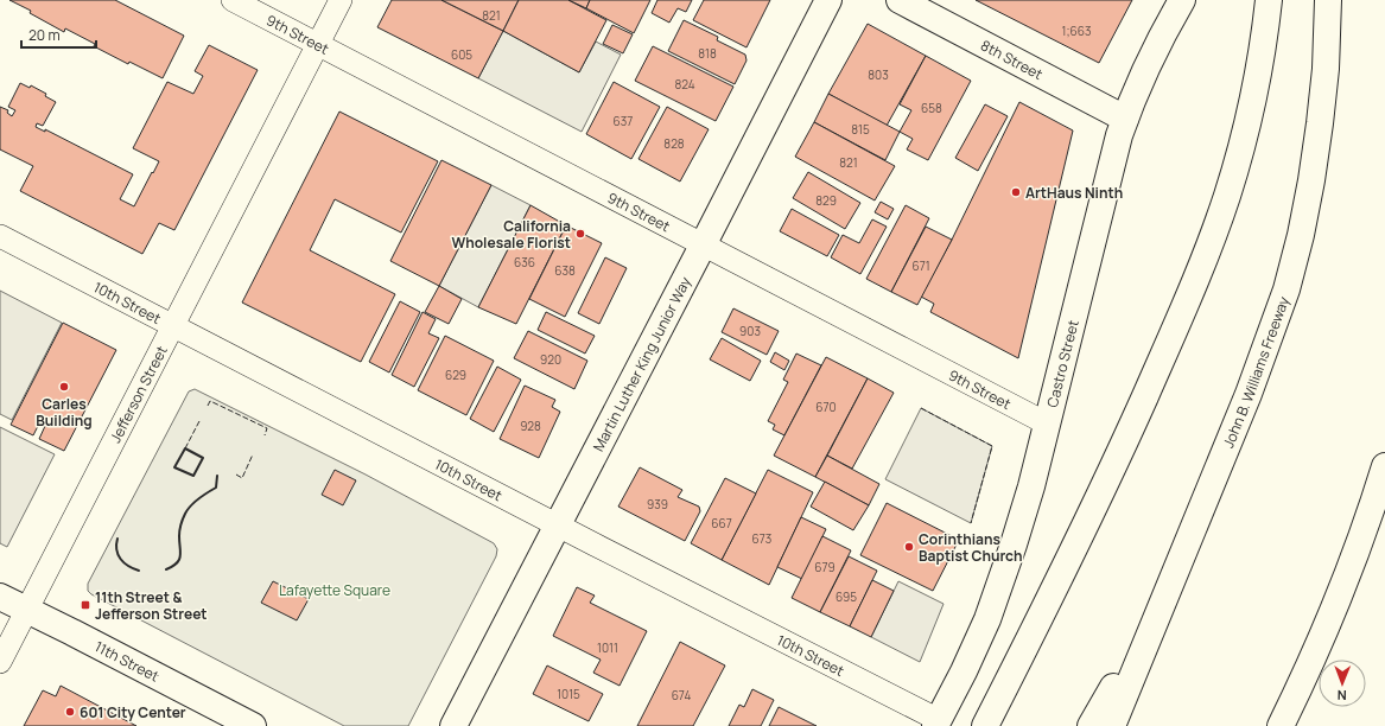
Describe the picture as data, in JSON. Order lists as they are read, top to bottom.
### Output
{
  "streets": {
    "main road": [
      "8th Street",
      "Martin Luther King Junior Way",
      "Castro Street",
      "John B. Williams Freeway",
      "11th Street"
    ],
    "street": ["9th Street", "10th Street", "Jefferson Street"]
  },
  "crossings": [
    ["9th Street", "Martin Luther King Junior Way"],
    ["9th Street", "Castro Street"],
    ["9th Street", "Jefferson Street"],
    ["8th Street", "Castro Street"],
    ["10th Street", "Martin Luther King Junior Way"],
    ["10th Street", "Castro Street"],
    ["10th Street", "Jefferson Street"],
    ["Jefferson Street", "11th Street"]
  ],
  "parks": ["Lafayette Square"],
  "places": {
    "other": [
      "ArtHaus Ninth",
      "California Wholesale Florist",
      "Carles Building",
      "Corinthians Baptist Church",
      "601 City Center"
    ],
    "transit": ["11th Street & Jefferson Street"]
  },
  "house_numbers": [
    "821",
    "1;663",
    "818",
    "605",
    "803",
    "824",
    "658",
    "637",
    "815",
    "828",
    "821",
    "829",
    "636",
    "671",
    "638",
    "903",
    "920",
    "629",
    "670",
    "928",
    "939",
    "667",
    "673",
    "679",
    "695",
    "1011",
    "1015",
    "674"
  ],
  "scale_bar": "20 m",
  "north": "bottom"
}
